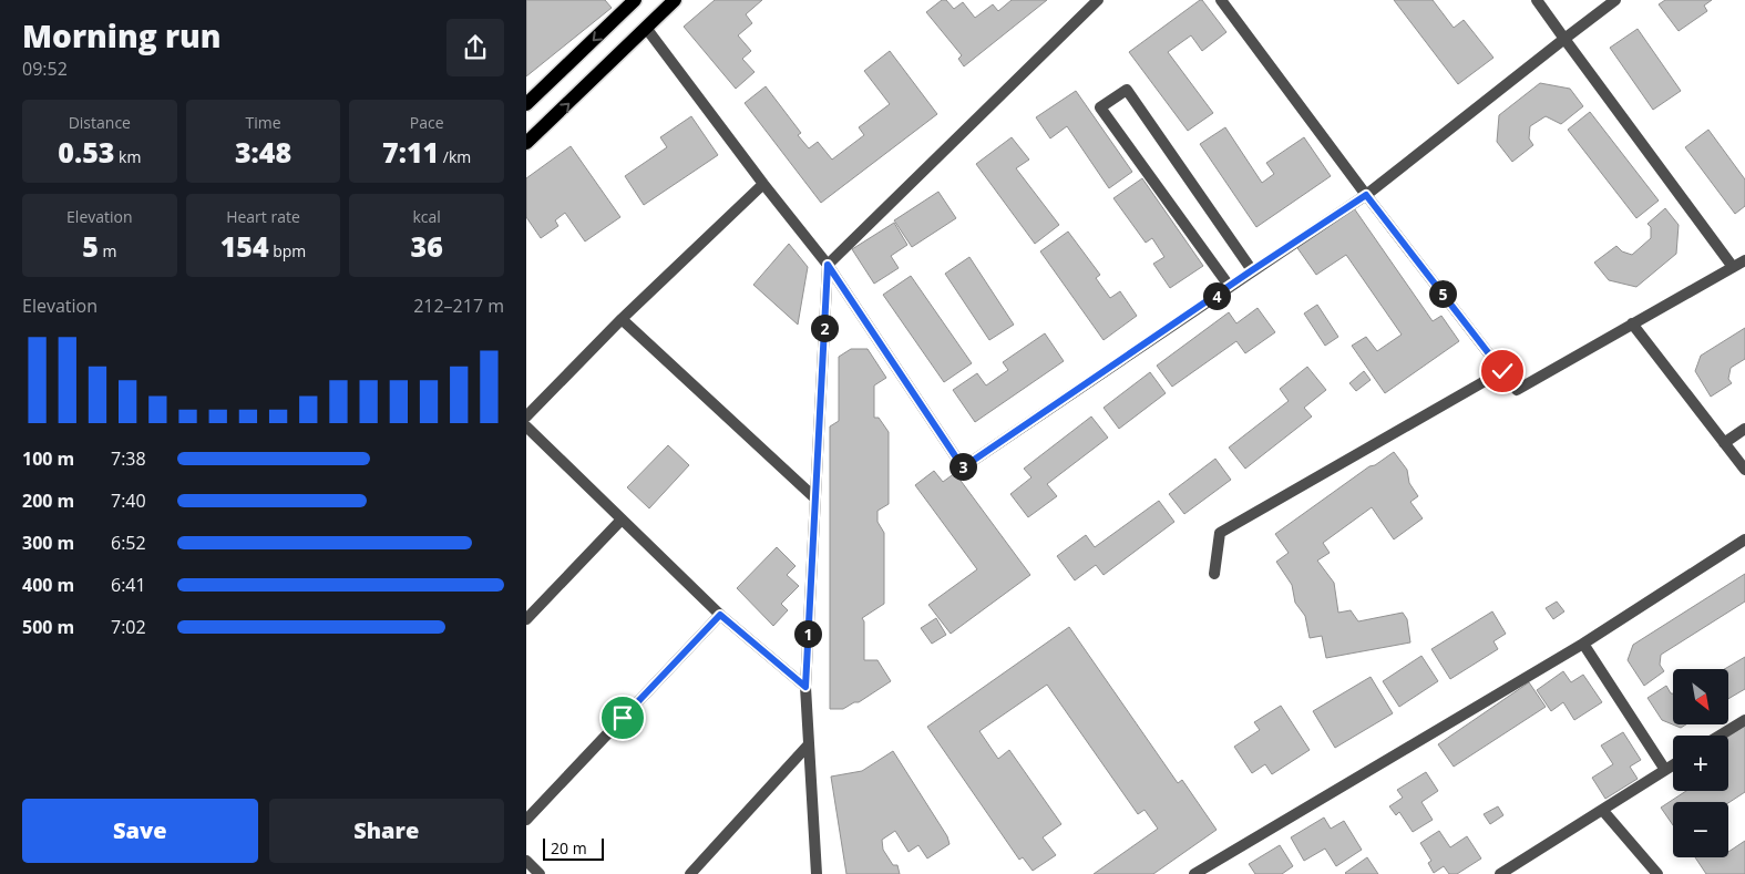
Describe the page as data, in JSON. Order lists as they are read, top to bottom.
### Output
{
  "scale_bar": "20 m",
  "north": "bottom right",
  "page": {
    "heading": ["Morning run", "09:52"],
    "stats": [
      ["Distance", "0.53 km"],
      ["Time", "3:48"],
      ["Pace", "7:11 /km"],
      ["Elevation", "5 m"],
      ["Heart rate", "154 bpm"],
      ["kcal", "36"]
    ],
    "pins": [
      "5",
      "4",
      "2",
      "3",
      "1"
    ],
    "chart": ["Elevation", "212–217 m"],
    "list": [
      {
        "name": "100 m",
        "note": "7:38"
      },
      {
        "name": "200 m",
        "note": "7:40"
      },
      {
        "name": "300 m",
        "note": "6:52"
      },
      {
        "name": "400 m",
        "note": "6:41"
      },
      {
        "name": "500 m",
        "note": "7:02"
      }
    ],
    "map_buttons": ["+", "−"],
    "buttons": ["Save", "Share"],
    "scale": "20 m"
  }
}
